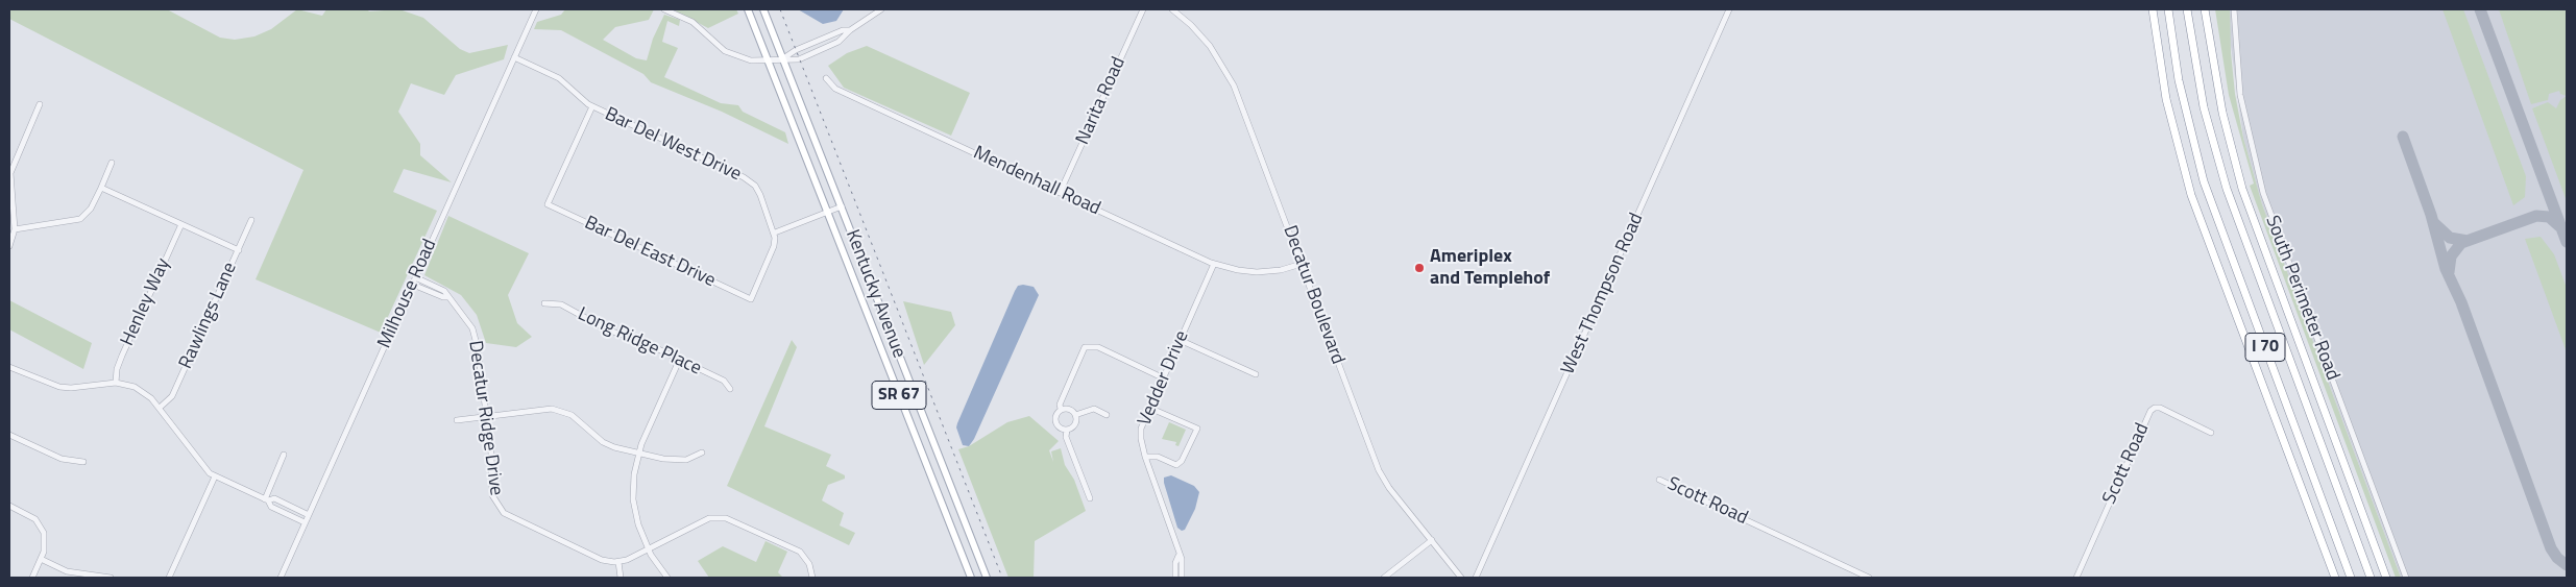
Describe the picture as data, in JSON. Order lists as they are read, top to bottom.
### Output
{
  "streets": {
    "highway": ["I 70"],
    "main road": ["Kentucky Avenue", "SR 67"],
    "street": [
      "Narita Road",
      "Bar Del West Drive",
      "Mendenhall Road",
      "Bar Del East Drive",
      "Milhouse Road",
      "West Thompson Road",
      "Decatur Boulevard",
      "South Perimeter Road",
      "Henley Way",
      "Rawlings Lane",
      "Long Ridge Place",
      "Vedder Drive",
      "Decatur Ridge Drive",
      "Scott Road"
    ]
  },
  "crossings": [
    ["Narita Road", "Mendenhall Road"],
    ["Bar Del West Drive", "Bar Del East Drive"],
    ["Bar Del West Drive", "Milhouse Road"],
    ["Mendenhall Road", "Decatur Boulevard"],
    ["Mendenhall Road", "Vedder Drive"],
    ["Milhouse Road", "Decatur Ridge Drive"]
  ],
  "places": ["Ameriplex and Templehof"]
}
